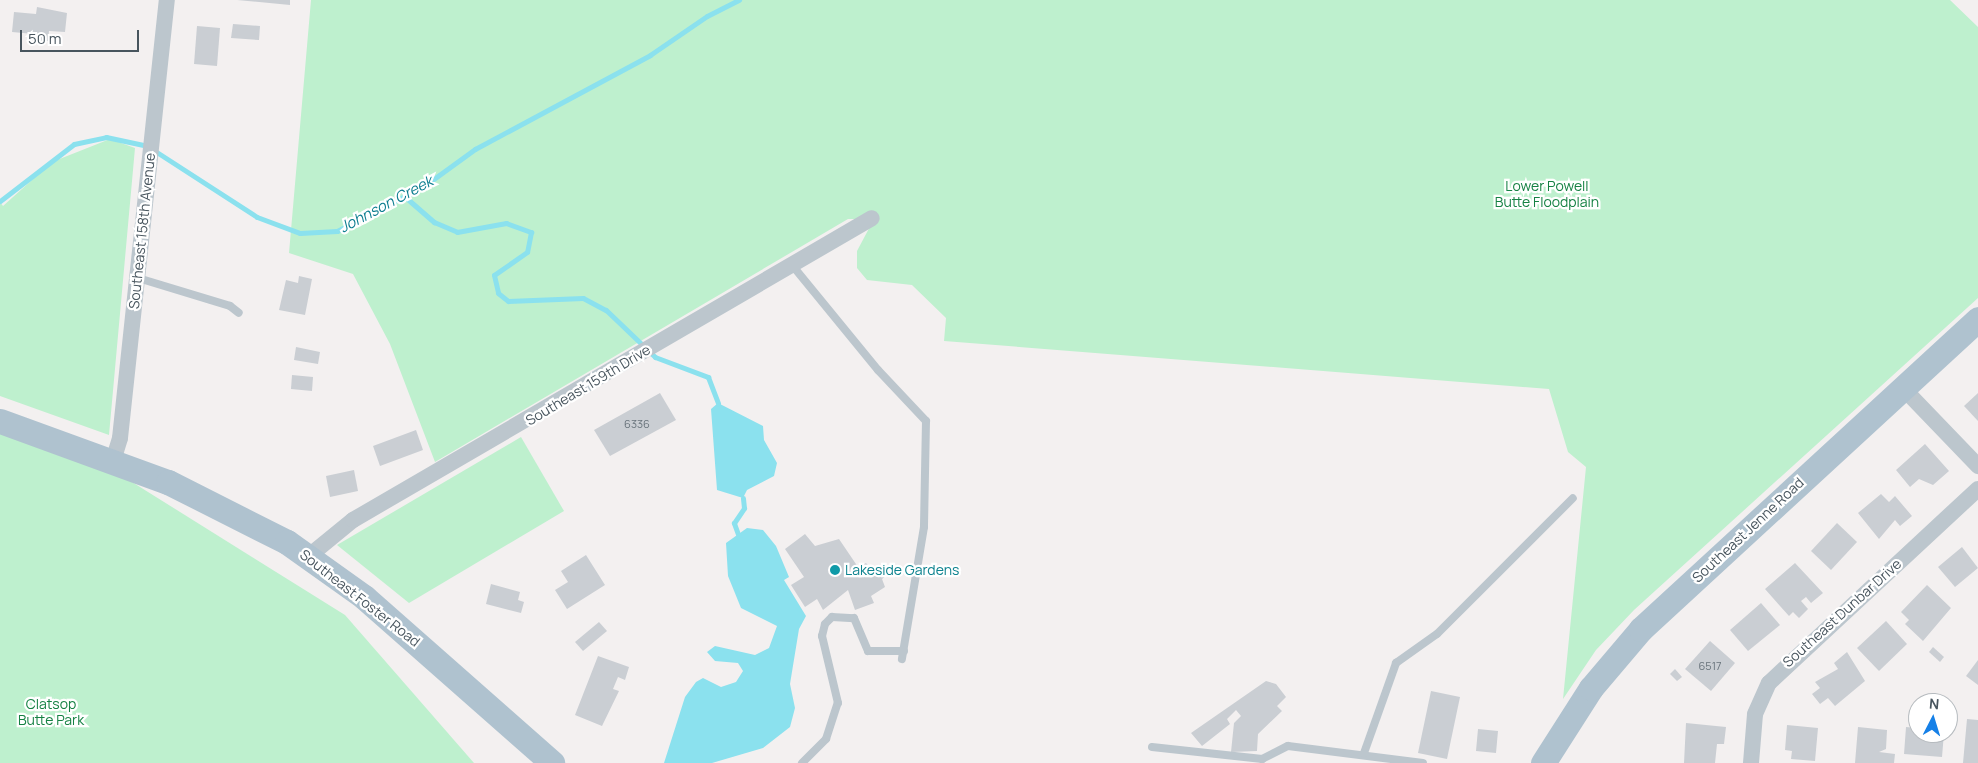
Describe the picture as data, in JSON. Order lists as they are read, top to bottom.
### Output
{
  "streets": {
    "main road": ["Southeast Jenne Road", "Southeast Foster Road"],
    "street": ["Southeast 158th Avenue", "Southeast 159th Drive", "Southeast Dunbar Drive"]
  },
  "crossings": [
    ["Southeast 158th Avenue", "Southeast Foster Road"],
    ["Southeast 159th Drive", "Southeast Foster Road"]
  ],
  "water": ["Johnson Creek"],
  "parks": ["Lower Powell Butte Floodplain", "Clatsop Butte Park"],
  "places": ["Lakeside Gardens"],
  "house_numbers": ["6336", "6517"],
  "scale_bar": "50 m",
  "north": "top"
}
